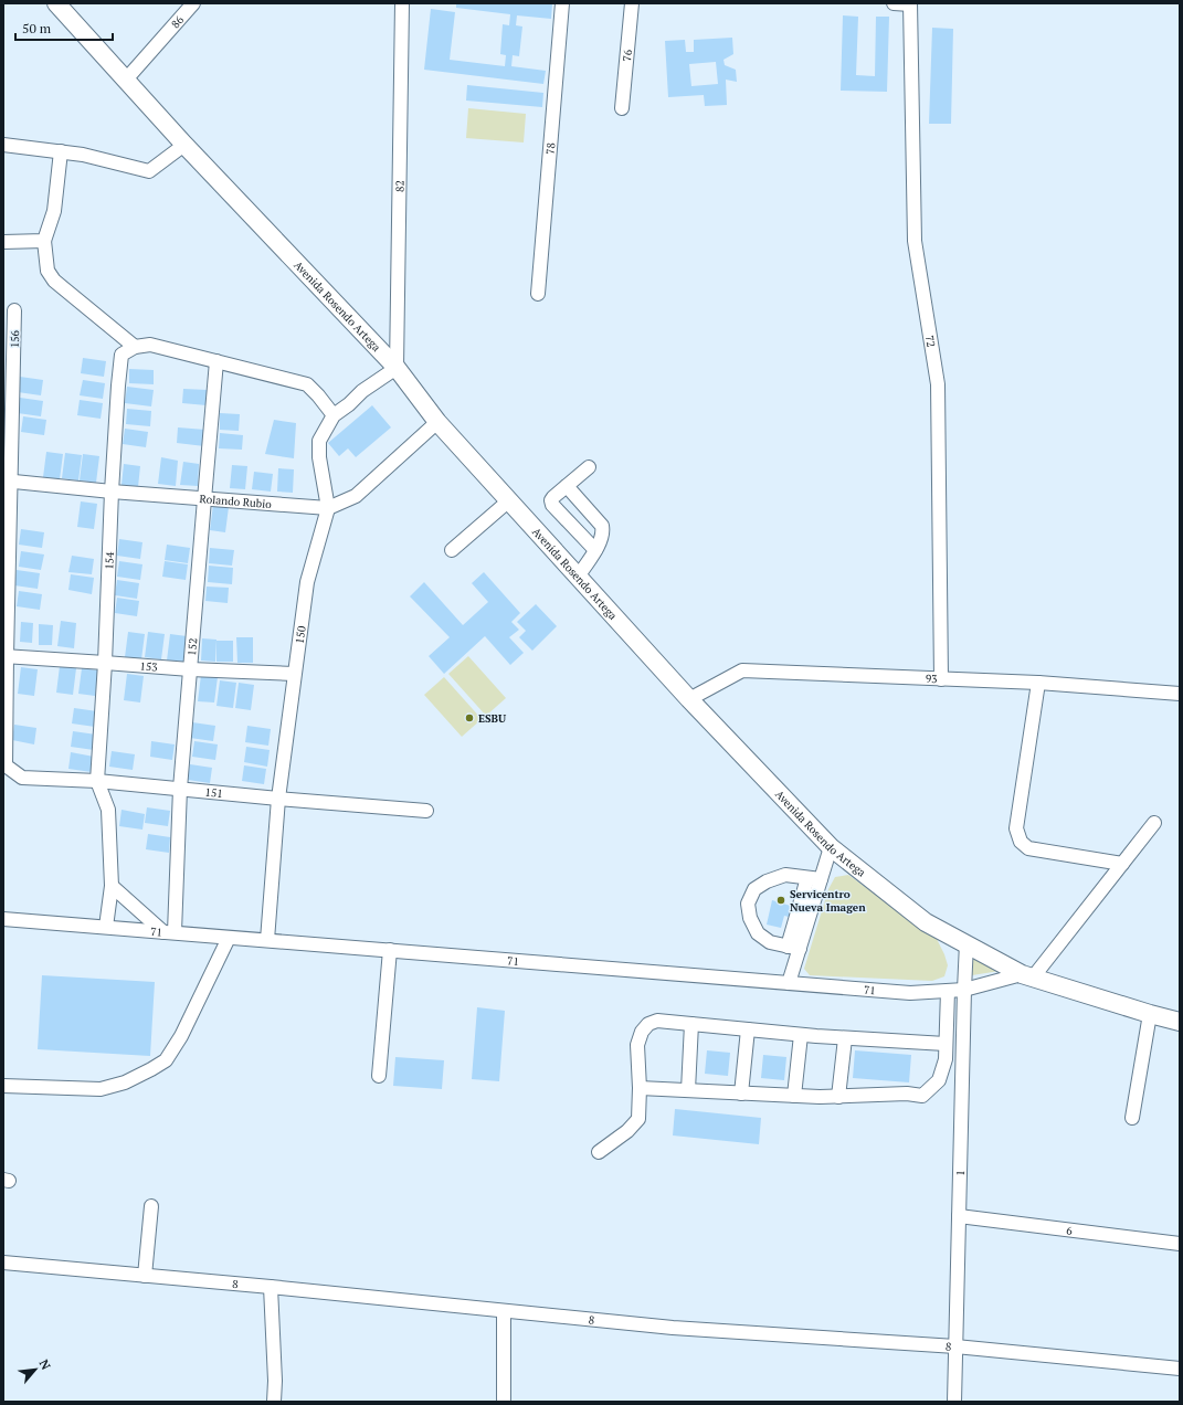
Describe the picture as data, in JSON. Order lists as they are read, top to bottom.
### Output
{
  "streets": {
    "main road": ["Avenida Rosendo Artega"],
    "street": [
      "86",
      "76",
      "78",
      "82",
      "156",
      "72",
      "Rolando Rubio",
      "154",
      "150",
      "152",
      "153",
      "93",
      "151",
      "71",
      "1",
      "6",
      "8"
    ]
  },
  "crossings": [
    ["86", "Avenida Rosendo Artega"],
    ["82", "Avenida Rosendo Artega"],
    ["82", "150"],
    ["Avenida Rosendo Artega", "Rolando Rubio"],
    ["Avenida Rosendo Artega", "150"],
    ["Avenida Rosendo Artega", "93"],
    ["Avenida Rosendo Artega", "71"],
    ["Avenida Rosendo Artega", "1"],
    ["156", "Rolando Rubio"],
    ["156", "153"],
    ["156", "151"],
    ["72", "93"],
    ["Rolando Rubio", "154"],
    ["Rolando Rubio", "150"],
    ["Rolando Rubio", "152"],
    ["154", "153"],
    ["154", "151"],
    ["150", "153"],
    ["150", "151"],
    ["150", "71"],
    ["152", "153"],
    ["152", "151"],
    ["152", "71"],
    ["71", "1"],
    ["1", "6"],
    ["1", "8"]
  ],
  "places": ["ESBU", "Servicentro Nueva Imagen"],
  "scale_bar": "50 m",
  "north": "top right"
}
